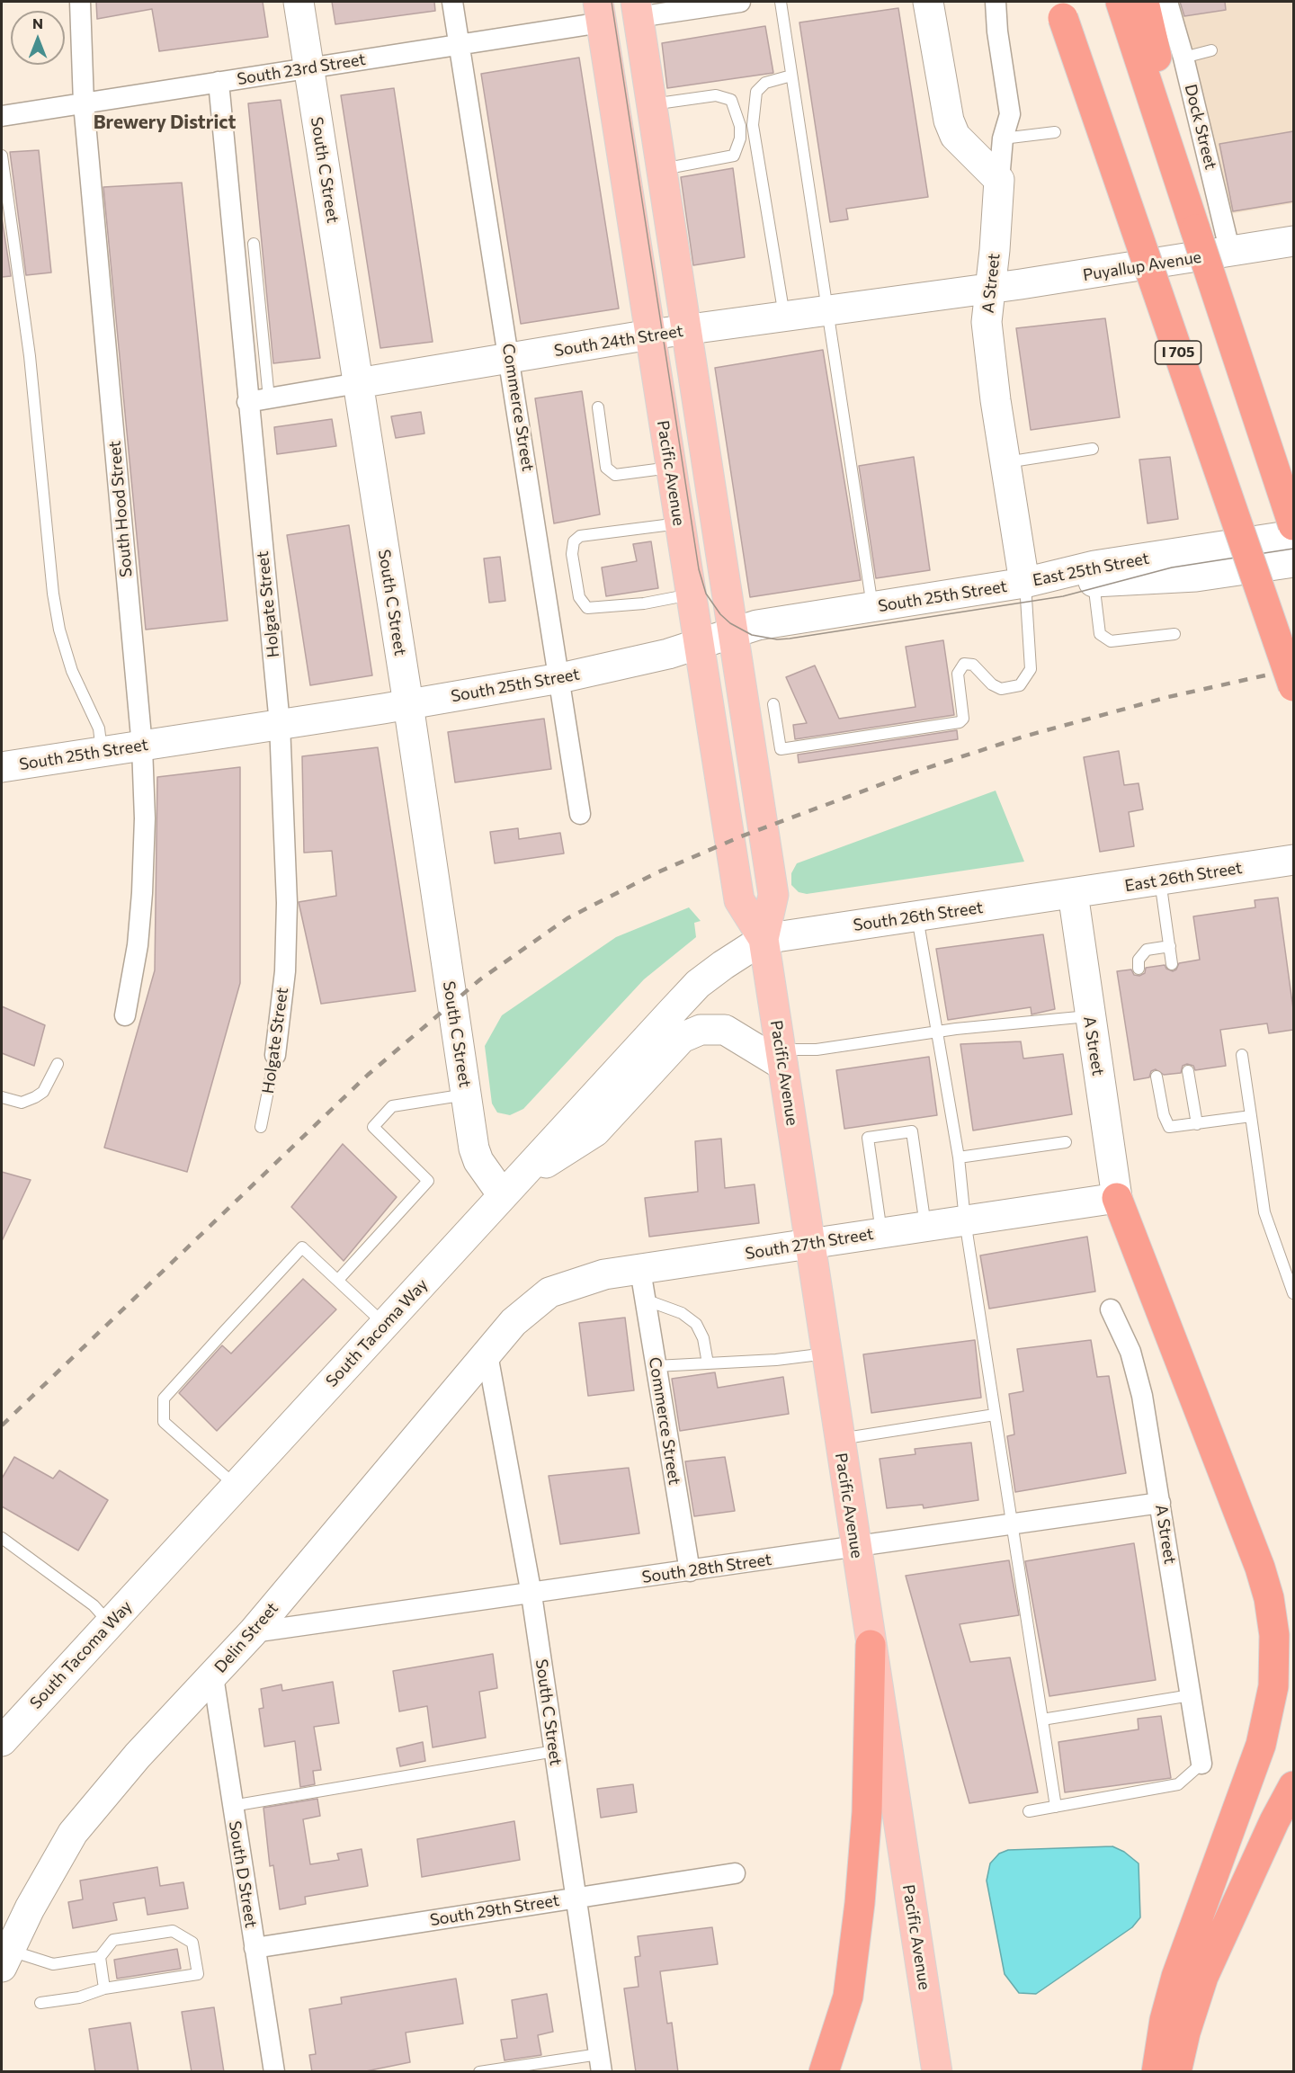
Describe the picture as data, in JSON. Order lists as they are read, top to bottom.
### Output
{
  "streets": {
    "highway": ["I 705"],
    "main road": ["Pacific Avenue"],
    "street": [
      "South 23rd Street",
      "Dock Street",
      "South C Street",
      "Puyallup Avenue",
      "A Street",
      "South 24th Street",
      "Commerce Street",
      "South Hood Street",
      "East 25th Street",
      "South 25th Street",
      "Holgate Street",
      "East 26th Street",
      "South 26th Street",
      "South 27th Street",
      "South Tacoma Way",
      "South 28th Street",
      "Delin Street",
      "South D Street",
      "South 29th Street"
    ]
  },
  "crossings": [
    ["South 23rd Street", "South C Street"],
    ["South 23rd Street", "Commerce Street"],
    ["South 23rd Street", "Pacific Avenue"],
    ["South 23rd Street", "South Hood Street"],
    ["South 23rd Street", "Holgate Street"],
    ["Dock Street", "Puyallup Avenue"],
    ["South C Street", "South 24th Street"],
    ["South C Street", "South 25th Street"],
    ["South C Street", "South Tacoma Way"],
    ["South C Street", "South 28th Street"],
    ["South C Street", "Delin Street"],
    ["South C Street", "South 29th Street"],
    ["Puyallup Avenue", "A Street"],
    ["Puyallup Avenue", "South 24th Street"],
    ["A Street", "South 24th Street"],
    ["A Street", "East 25th Street"],
    ["A Street", "South 25th Street"],
    ["A Street", "East 26th Street"],
    ["A Street", "South 26th Street"],
    ["A Street", "South 27th Street"],
    ["A Street", "South 28th Street"],
    ["South 24th Street", "Commerce Street"],
    ["South 24th Street", "Pacific Avenue"],
    ["South 24th Street", "Holgate Street"],
    ["Commerce Street", "South 25th Street"],
    ["Commerce Street", "South 27th Street"],
    ["Commerce Street", "South 28th Street"],
    ["Pacific Avenue", "South 25th Street"],
    ["Pacific Avenue", "South 26th Street"],
    ["Pacific Avenue", "South 27th Street"],
    ["Pacific Avenue", "South Tacoma Way"],
    ["Pacific Avenue", "South 28th Street"],
    ["South Hood Street", "South 25th Street"],
    ["East 25th Street", "South 25th Street"],
    ["South 25th Street", "Holgate Street"],
    ["East 26th Street", "South 26th Street"],
    ["South 26th Street", "South Tacoma Way"],
    ["South 27th Street", "Delin Street"],
    ["South 28th Street", "Delin Street"],
    ["Delin Street", "South D Street"],
    ["South D Street", "South 29th Street"]
  ],
  "districts": ["Brewery District"],
  "north": "top"
}
